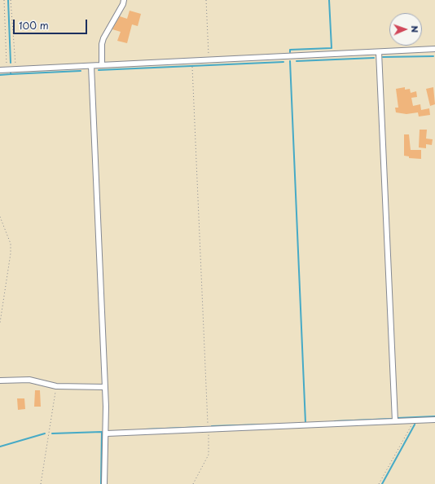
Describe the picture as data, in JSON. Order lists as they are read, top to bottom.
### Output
{
  "scale_bar": "100 m",
  "north": "right"
}
